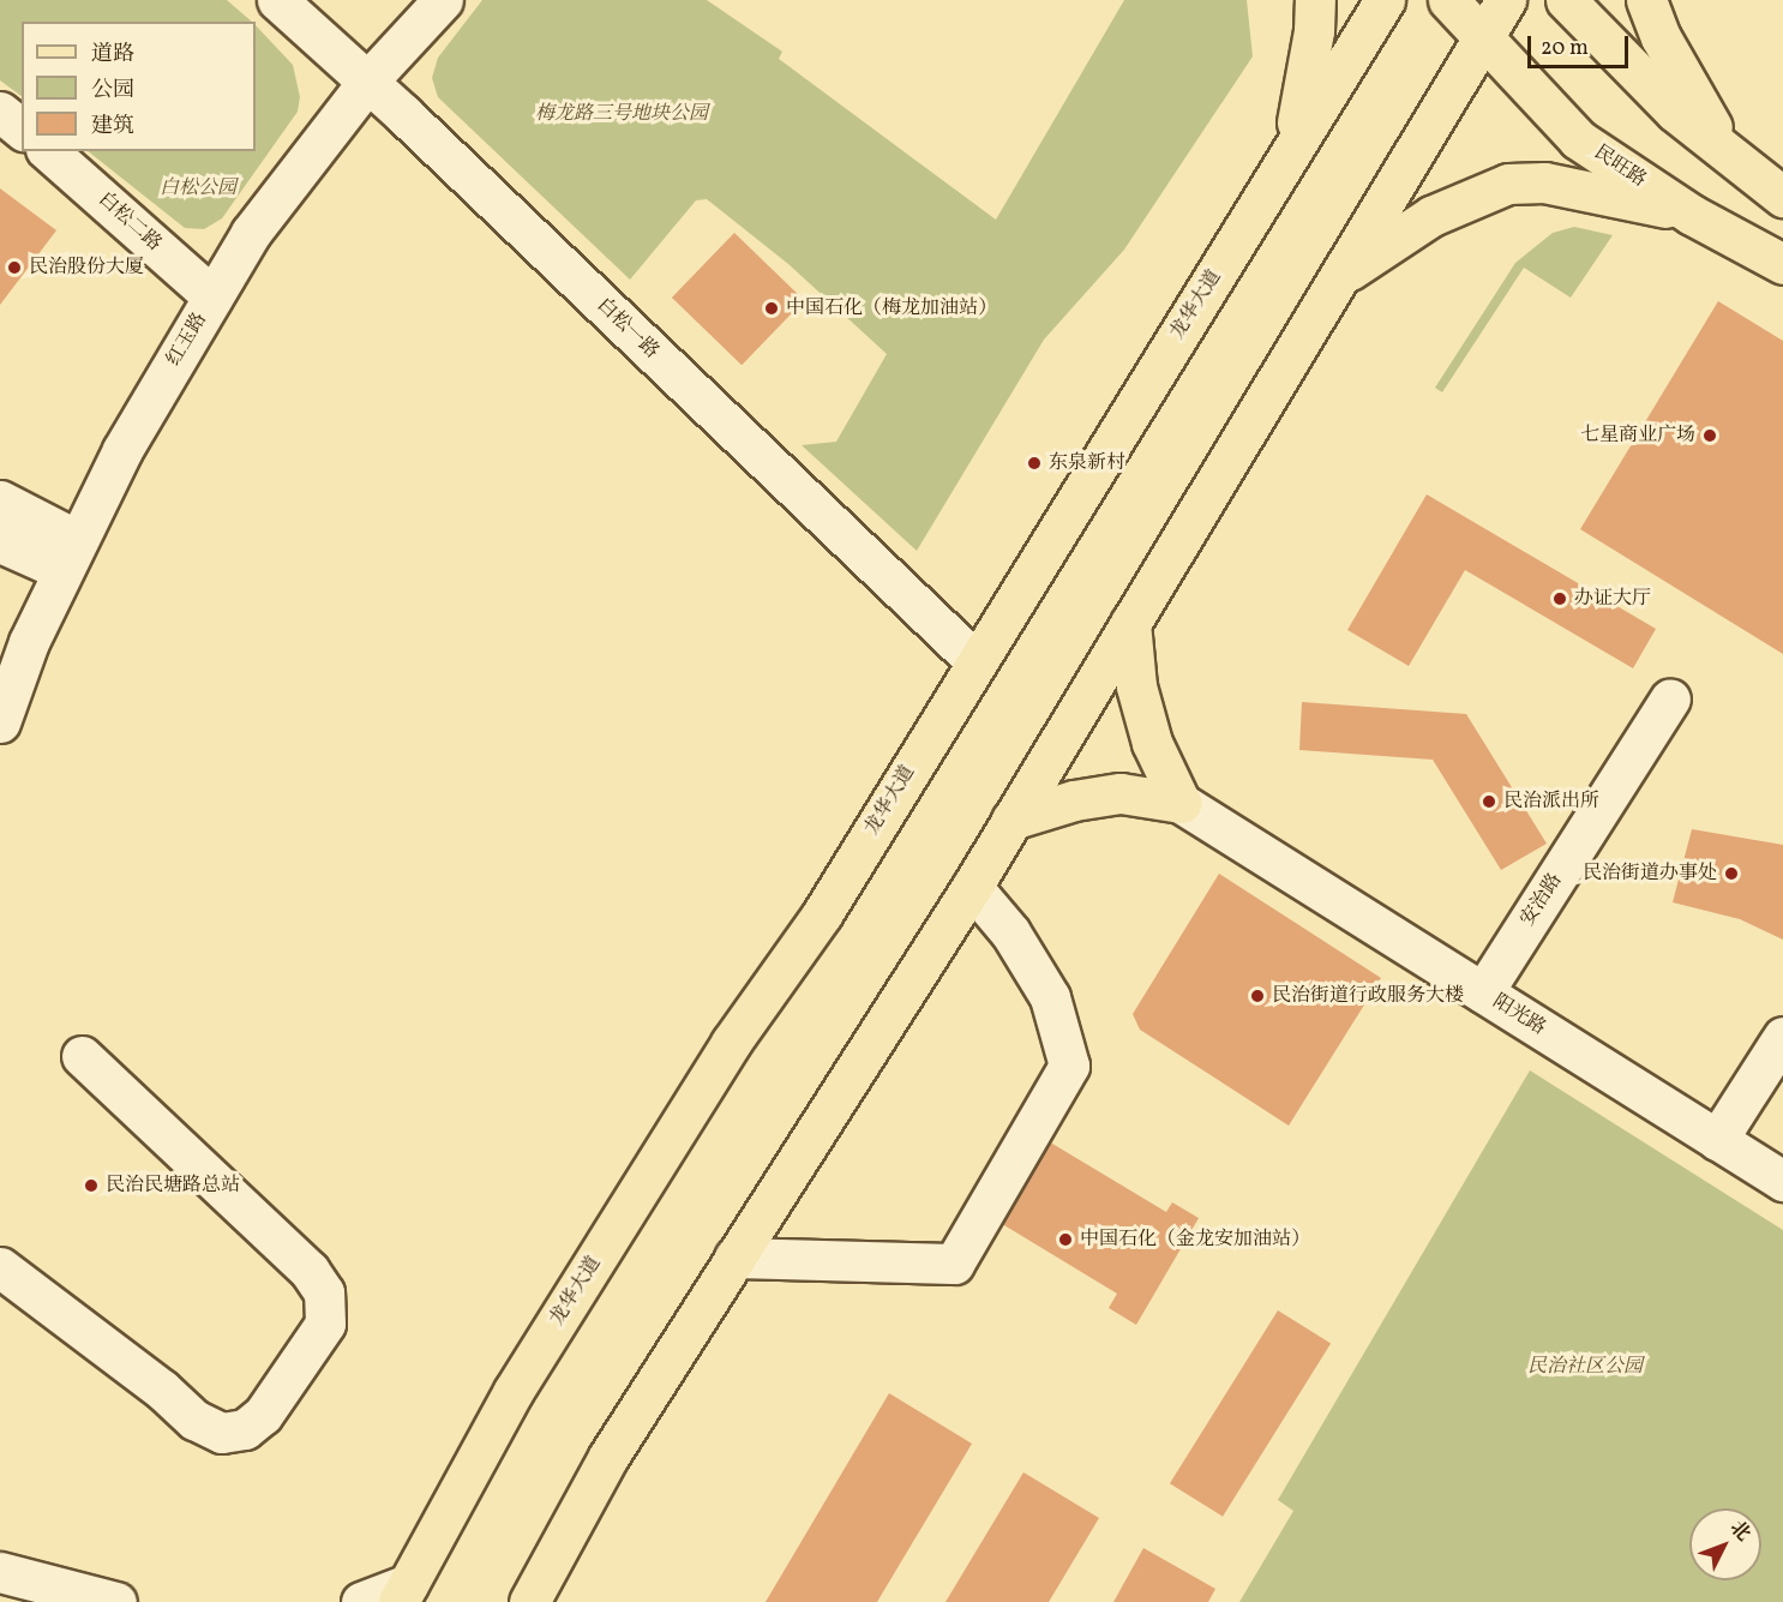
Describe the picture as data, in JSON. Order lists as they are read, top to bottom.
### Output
{
  "streets": {
    "main road": ["民旺路", "龙华大道"],
    "street": [
      "白松二路",
      "白松一路",
      "红玉路",
      "安治路",
      "阳光路"
    ]
  },
  "crossings": [
    ["白松二路", "红玉路"],
    ["龙华大道", "白松一路"],
    ["白松一路", "红玉路"],
    ["安治路", "阳光路"]
  ],
  "parks": ["梅龙路三号地块公园", "白松公园", "民治社区公园"],
  "places": [
    "民治股份大厦",
    "中国石化（梅龙加油站）",
    "七星商业广场",
    "东泉新村",
    "办证大厅",
    "民治派出所",
    "民治街道办事处",
    "民治街道行政服务大楼",
    "民治民塘路总站",
    "中国石化（金龙安加油站）"
  ],
  "legend": ["道路", "公园", "建筑"],
  "scale_bar": "20 m",
  "north": "top right"
}
